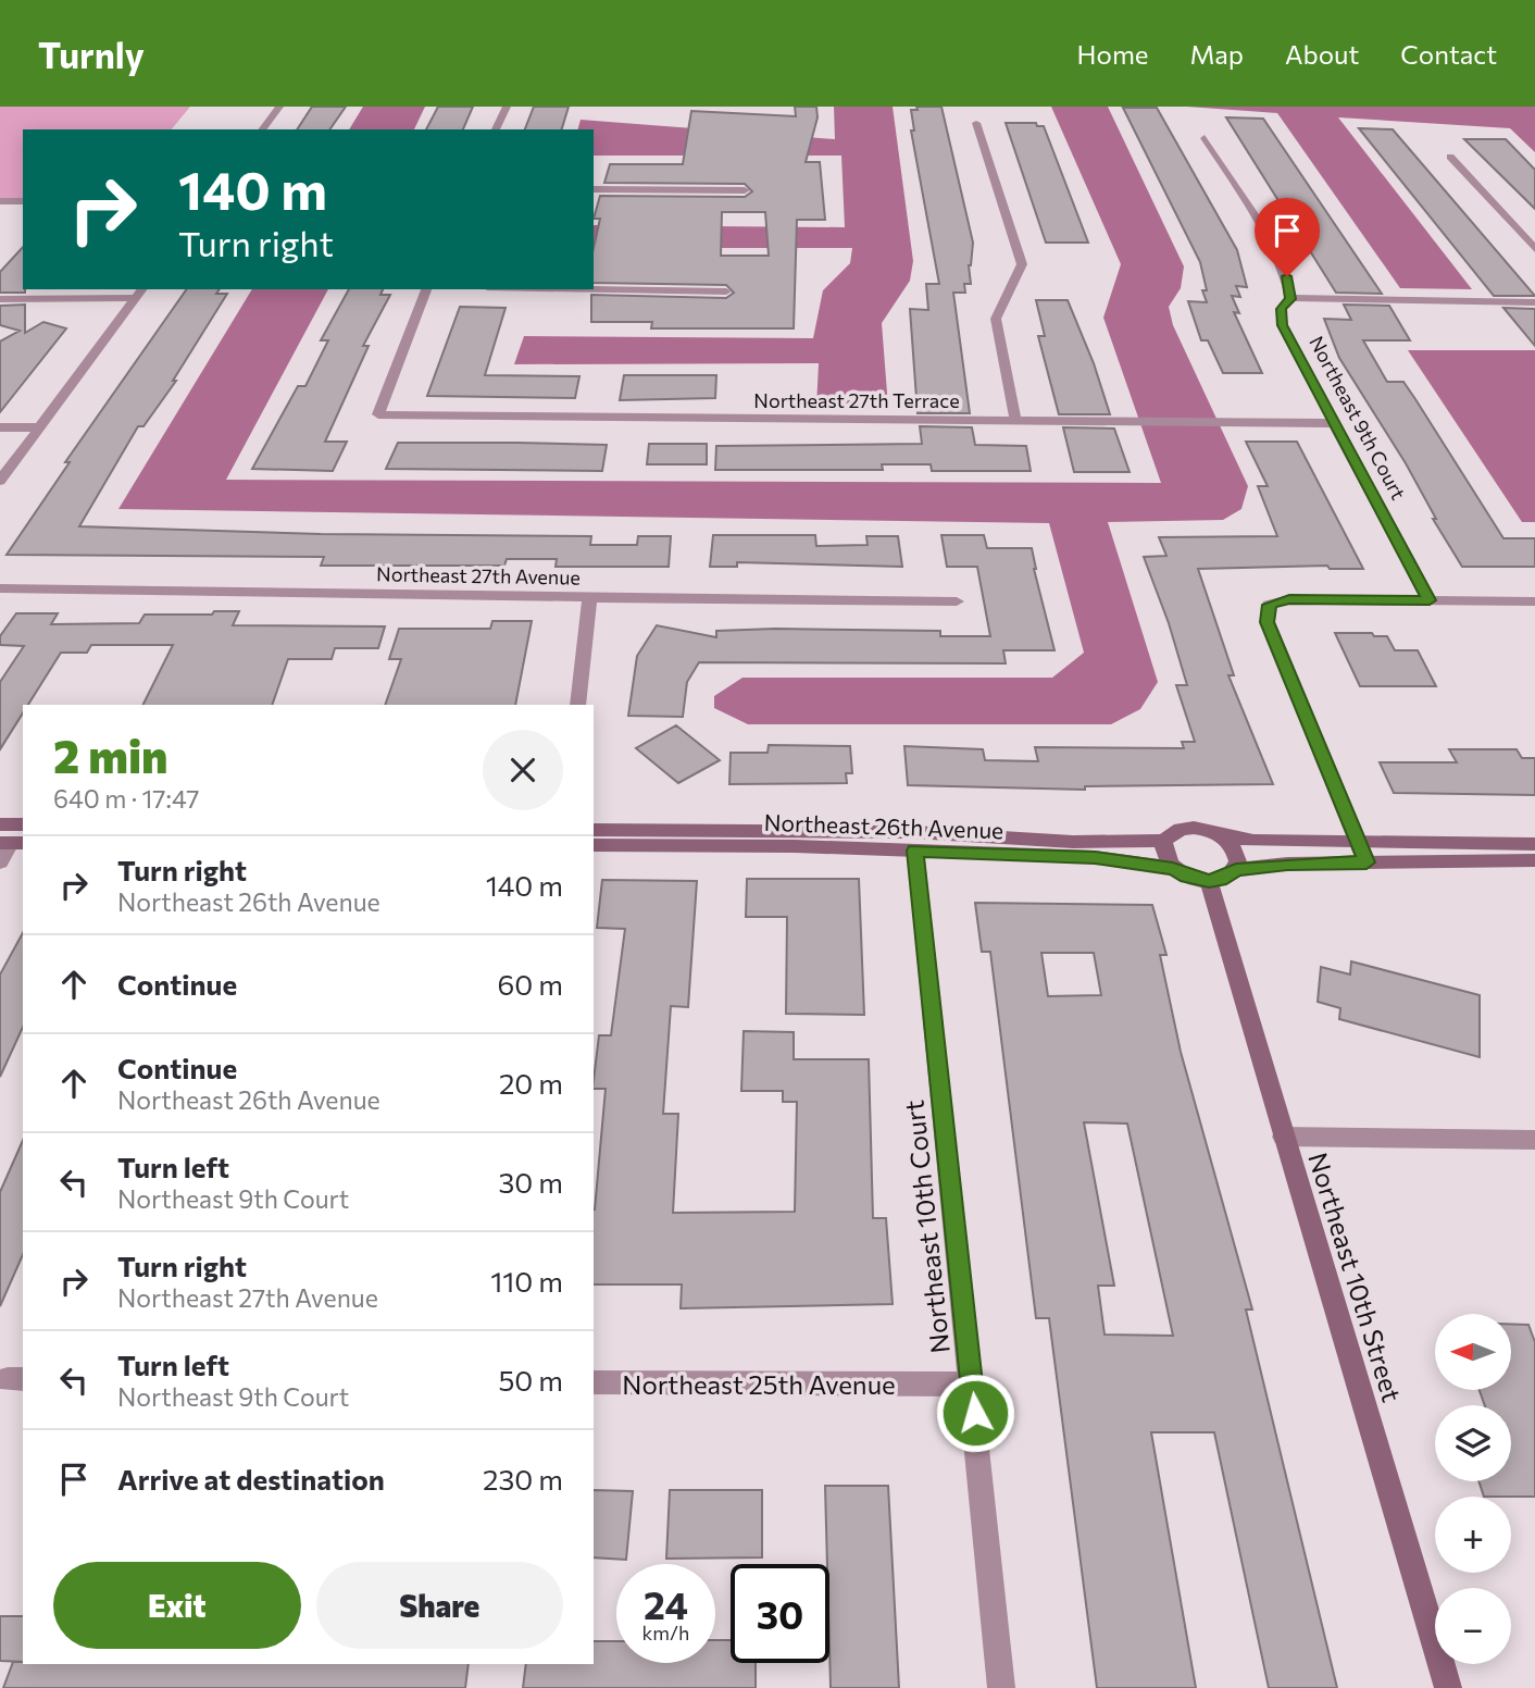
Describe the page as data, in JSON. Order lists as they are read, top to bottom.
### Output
{
  "streets": {
    "street": [
      "Northeast 27th Terrace",
      "Northeast 9th Court",
      "Northeast 27th Avenue",
      "Northeast 26th Avenue",
      "Northeast 10th Court",
      "Northeast 10th Street",
      "Northeast 25th Avenue"
    ]
  },
  "crossings": [
    ["Northeast 27th Terrace", "Northeast 9th Court"],
    ["Northeast 26th Avenue", "Northeast 10th Court"],
    ["Northeast 26th Avenue", "Northeast 10th Street"],
    ["Northeast 10th Court", "Northeast 25th Avenue"]
  ],
  "north": "left",
  "page": {
    "header": "Turnly",
    "nav": [
      "Home",
      "Map",
      "About",
      "Contact"
    ],
    "turn": ["140 m", "Turn right"],
    "heading": ["2 min", "640 m · 17:47"],
    "list": [
      {
        "name": "Turn right",
        "note": "Northeast 26th Avenue",
        "value": "140 m"
      },
      {
        "name": "Continue",
        "value": "60 m"
      },
      {
        "name": "Continue",
        "note": "Northeast 26th Avenue",
        "value": "20 m"
      },
      {
        "name": "Turn left",
        "note": "Northeast 9th Court",
        "value": "30 m"
      },
      {
        "name": "Turn right",
        "note": "Northeast 27th Avenue",
        "value": "110 m"
      },
      {
        "name": "Turn left",
        "note": "Northeast 9th Court",
        "value": "50 m"
      },
      {
        "name": "Arrive at destination",
        "value": "230 m"
      }
    ],
    "map_buttons": ["+", "−"],
    "buttons": ["Exit", "Share"],
    "speed": "24 km/h",
    "limit": "30"
  }
}
